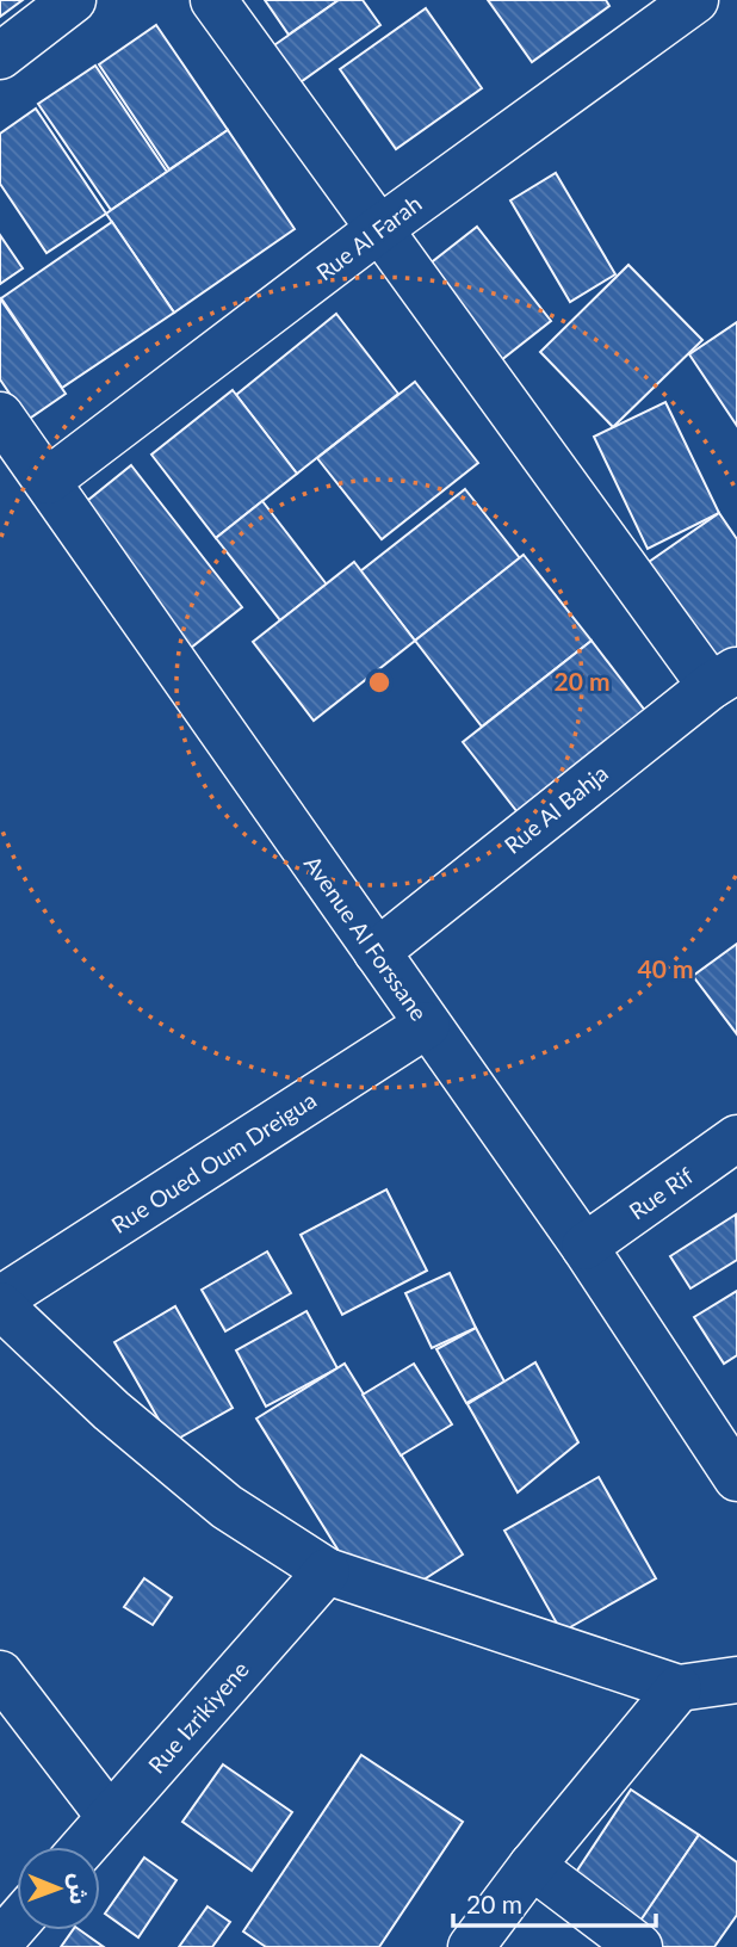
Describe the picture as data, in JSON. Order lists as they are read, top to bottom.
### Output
{
  "streets": {
    "street": [
      "Rue Al Farah",
      "Rue Al Bahja",
      "Avenue Al Forssane",
      "Rue Oued Oum Dreigua",
      "Rue Rif",
      "Rue Izrikiyene"
    ]
  },
  "crossings": [
    ["Rue Al Farah", "Avenue Al Forssane"],
    ["Rue Al Bahja", "Avenue Al Forssane"],
    ["Avenue Al Forssane", "Rue Oued Oum Dreigua"],
    ["Avenue Al Forssane", "Rue Rif"]
  ],
  "scale_bar": "20 m",
  "north": "right",
  "rings": ["20 m", "40 m"]
}
